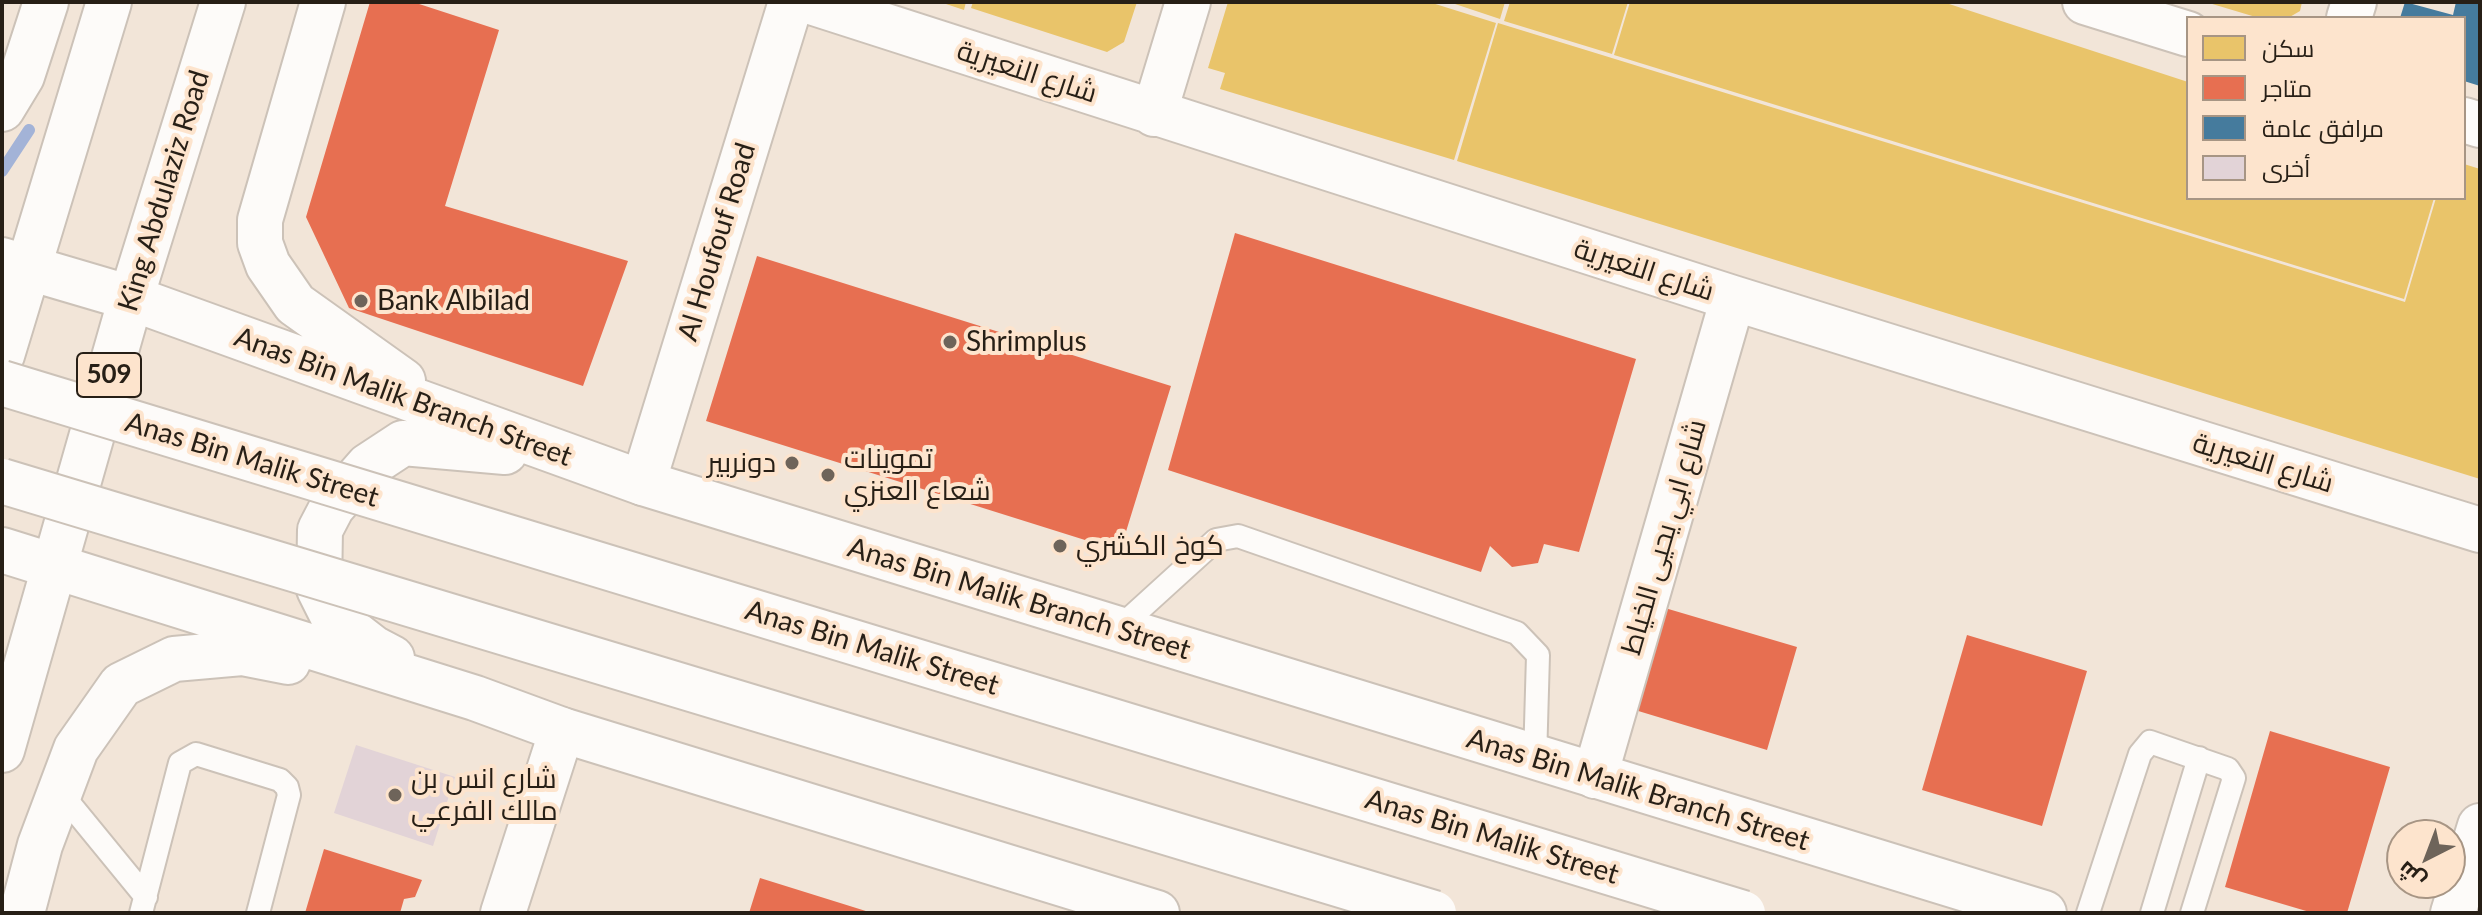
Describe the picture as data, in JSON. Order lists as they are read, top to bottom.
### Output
{
  "streets": {
    "street": [
      "شارع النعيرية",
      "King Abdulaziz Road",
      "Al Houfouf Road",
      "509",
      "Anas Bin Malik Branch Street",
      "Anas Bin Malik Street",
      "شارع ابي يحيى الخياط"
    ]
  },
  "crossings": [
    ["شارع النعيرية", "شارع ابي يحيى الخياط"],
    ["King Abdulaziz Road", "Anas Bin Malik Branch Street"],
    ["Al Houfouf Road", "Anas Bin Malik Branch Street"],
    ["Anas Bin Malik Branch Street", "شارع ابي يحيى الخياط"]
  ],
  "places": [
    "Bank Albilad",
    "Shrimplus",
    "دونربير",
    "تموينات شعاع العنزي",
    "كوخ الكشري",
    "شارع انس بن مالك الفرعي"
  ],
  "legend": [
    "سكن",
    "متاجر",
    "مرافق عامة",
    "أخرى"
  ],
  "north": "bottom left"
}
